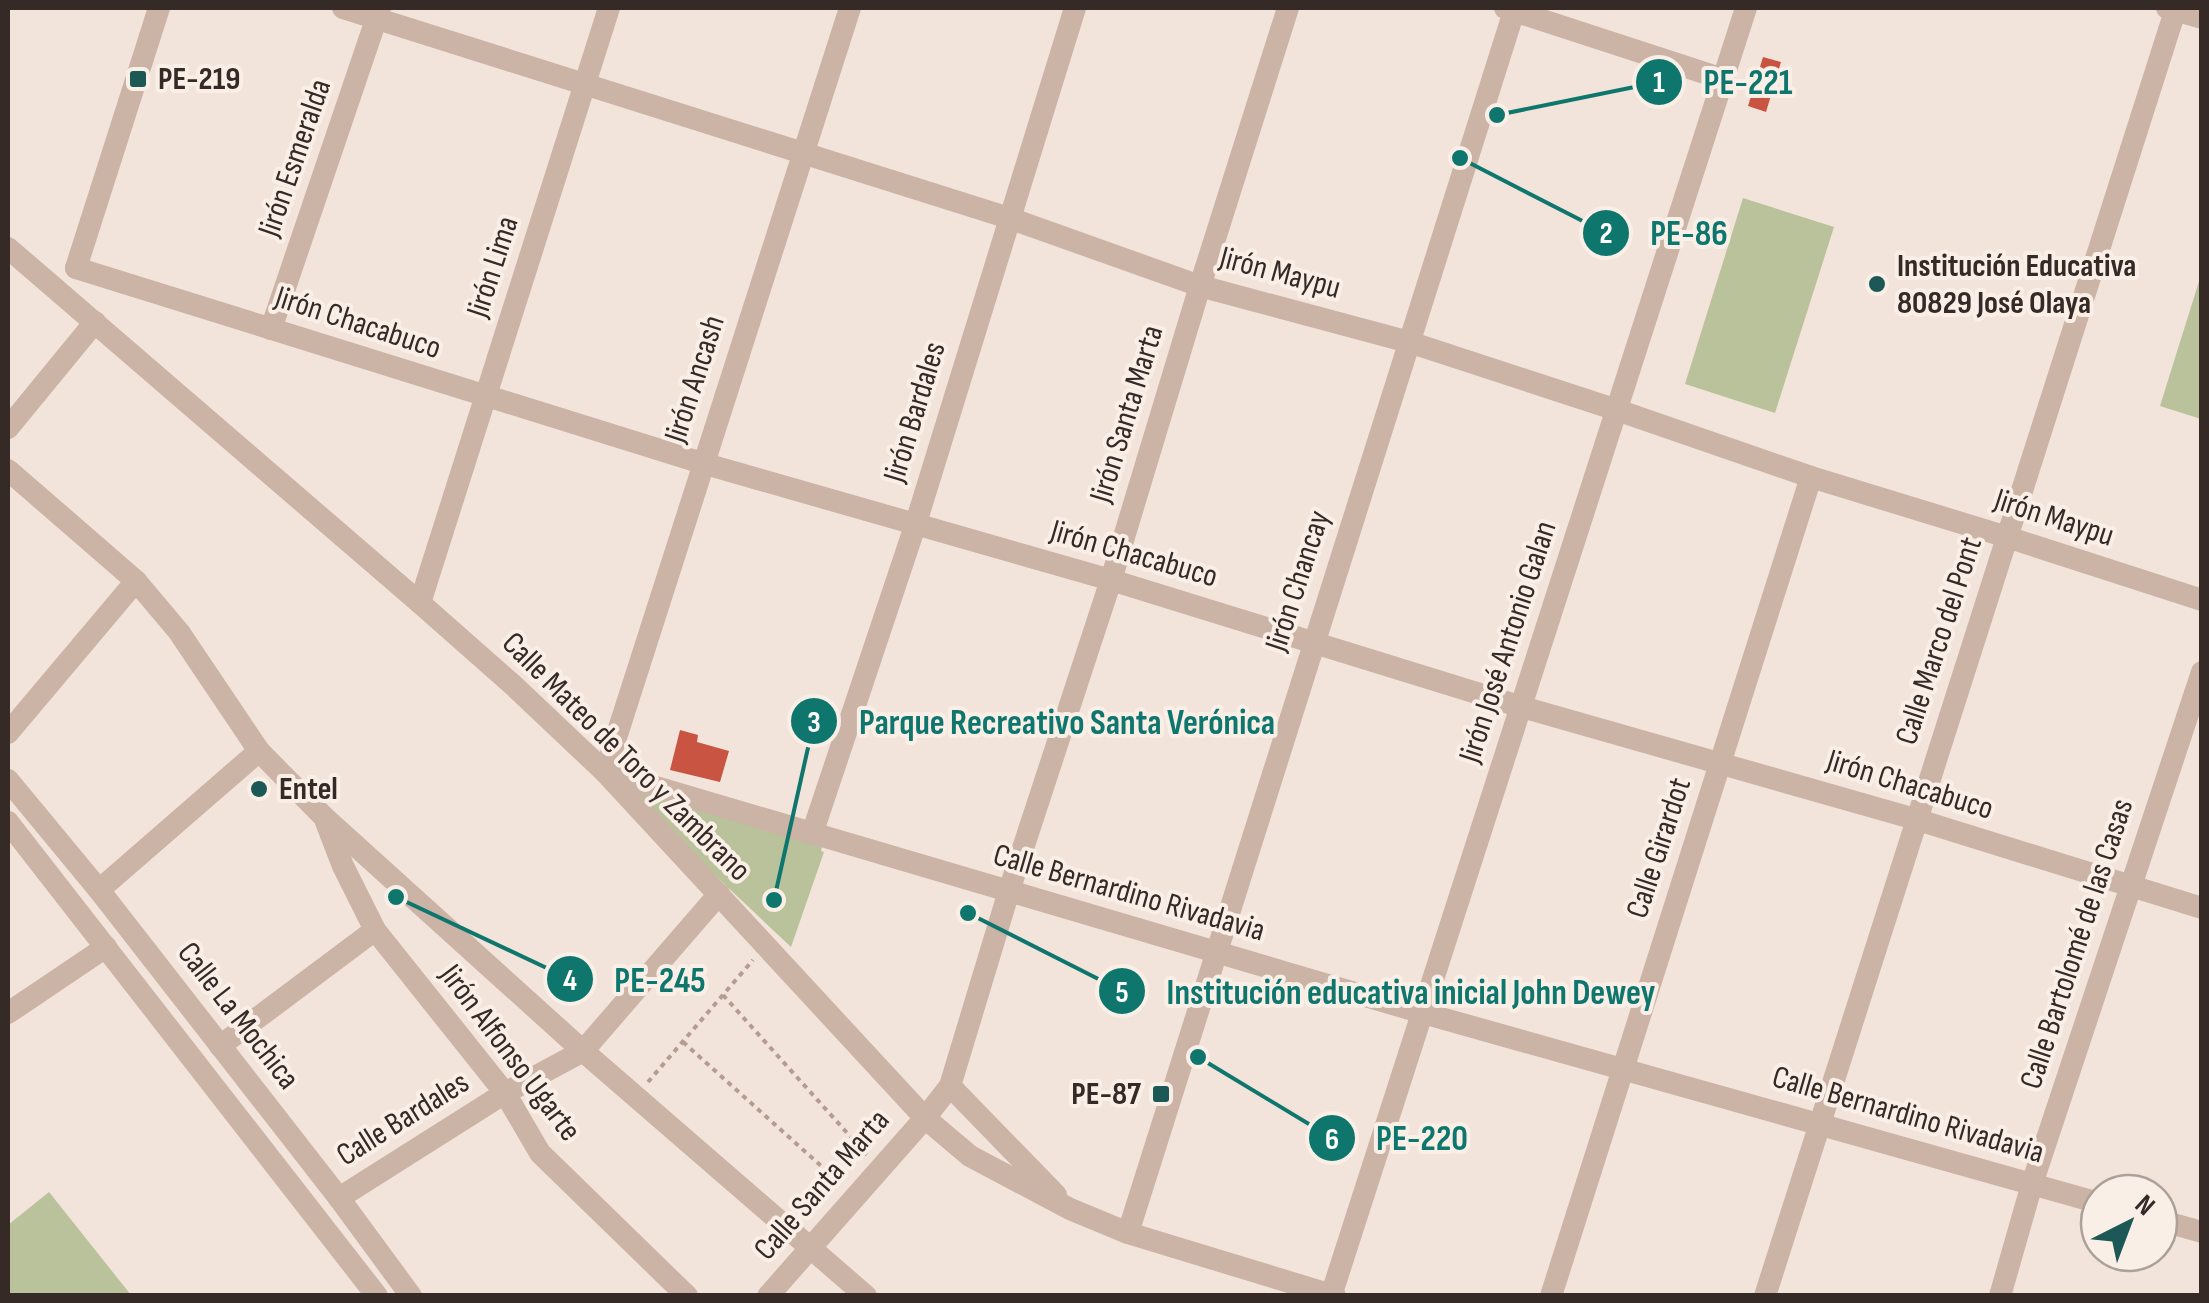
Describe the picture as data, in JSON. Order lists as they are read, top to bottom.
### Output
{
  "streets": {
    "street": [
      "Jirón Esmeralda",
      "Jirón Lima",
      "Jirón Maypu",
      "Jirón Chacabuco",
      "Jirón Ancash",
      "Jirón Bardales",
      "Jirón Santa Marta",
      "Jirón Chancay",
      "Calle Marco del Pont",
      "Jirón José Antonio Galan",
      "Calle Mateo de Toro y Zambrano",
      "Calle Girardot",
      "Calle Bernardino Rivadavia",
      "Calle Bartolomé de las Casas",
      "Calle La Mochica",
      "Jirón Alfonso Ugarte",
      "Calle Bardales",
      "Calle Santa Marta"
    ]
  },
  "crossings": [
    ["Jirón Esmeralda", "Jirón Maypu"],
    ["Jirón Esmeralda", "Jirón Chacabuco"],
    ["Jirón Lima", "Jirón Maypu"],
    ["Jirón Lima", "Jirón Chacabuco"],
    ["Jirón Lima", "Calle Mateo de Toro y Zambrano"],
    ["Jirón Maypu", "Jirón Ancash"],
    ["Jirón Maypu", "Jirón Bardales"],
    ["Jirón Maypu", "Jirón Santa Marta"],
    ["Jirón Maypu", "Jirón Chancay"],
    ["Jirón Maypu", "Calle Marco del Pont"],
    ["Jirón Maypu", "Jirón José Antonio Galan"],
    ["Jirón Maypu", "Calle Girardot"],
    ["Jirón Chacabuco", "Jirón Ancash"],
    ["Jirón Chacabuco", "Jirón Bardales"],
    ["Jirón Chacabuco", "Jirón Santa Marta"],
    ["Jirón Chacabuco", "Jirón Chancay"],
    ["Jirón Chacabuco", "Calle Marco del Pont"],
    ["Jirón Chacabuco", "Jirón José Antonio Galan"],
    ["Jirón Chacabuco", "Calle Girardot"],
    ["Jirón Chacabuco", "Calle Bartolomé de las Casas"],
    ["Jirón Ancash", "Calle Mateo de Toro y Zambrano"],
    ["Jirón Ancash", "Calle Bernardino Rivadavia"],
    ["Jirón Bardales", "Calle Bernardino Rivadavia"],
    ["Jirón Santa Marta", "Calle Mateo de Toro y Zambrano"],
    ["Jirón Santa Marta", "Calle Bernardino Rivadavia"],
    ["Jirón Santa Marta", "Calle Santa Marta"],
    ["Jirón Chancay", "Calle Mateo de Toro y Zambrano"],
    ["Jirón Chancay", "Calle Bernardino Rivadavia"],
    ["Calle Marco del Pont", "Calle Bernardino Rivadavia"],
    ["Jirón José Antonio Galan", "Calle Mateo de Toro y Zambrano"],
    ["Jirón José Antonio Galan", "Calle Bernardino Rivadavia"],
    ["Calle Mateo de Toro y Zambrano", "Calle Bernardino Rivadavia"],
    ["Calle Mateo de Toro y Zambrano", "Calle Bardales"],
    ["Calle Mateo de Toro y Zambrano", "Calle Santa Marta"],
    ["Calle Girardot", "Calle Bernardino Rivadavia"],
    ["Calle Bernardino Rivadavia", "Calle Bartolomé de las Casas"],
    ["Calle La Mochica", "Calle Bardales"],
    ["Jirón Alfonso Ugarte", "Calle Bardales"]
  ],
  "places": {
    "transit": ["PE-219", "PE-87"],
    "other": [
      "PE-221",
      "PE-86",
      "Institución Educativa 80829 José Olaya",
      "Entel",
      "PE-245",
      "Parque Recreativo Santa Verónica",
      "Institución educativa inicial John Dewey",
      "PE-220"
    ]
  },
  "north": "top right"
}
